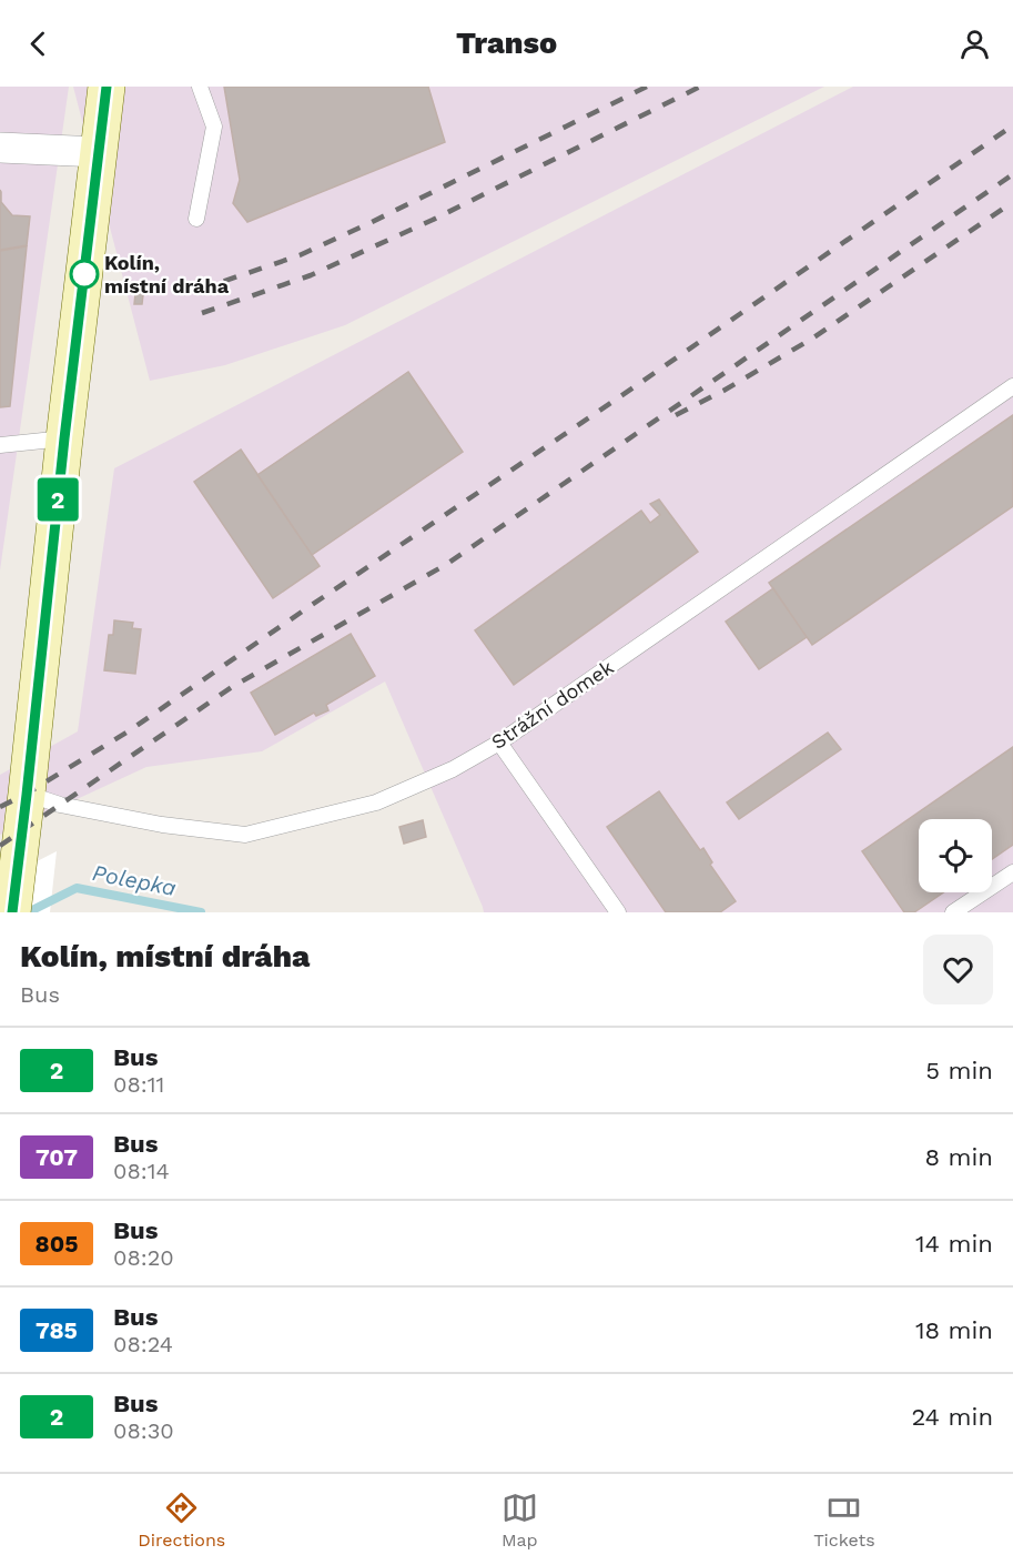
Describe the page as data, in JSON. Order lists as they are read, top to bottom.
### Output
{
  "streets": {
    "lane": ["Strážní domek"]
  },
  "water": ["Polepka"],
  "places": ["Kolín, místní dráha"],
  "lines": ["bus line 2"],
  "page": {
    "header": "Transo",
    "on_map": "2",
    "heading": ["Kolín, místní dráha", "Bus"],
    "list": [
      {
        "mark": "2",
        "name": "Bus",
        "note": "08:11",
        "value": "5 min"
      },
      {
        "mark": "707",
        "name": "Bus",
        "note": "08:14",
        "value": "8 min"
      },
      {
        "mark": "805",
        "name": "Bus",
        "note": "08:20",
        "value": "14 min"
      },
      {
        "mark": "785",
        "name": "Bus",
        "note": "08:24",
        "value": "18 min"
      },
      {
        "mark": "2",
        "name": "Bus",
        "note": "08:30",
        "value": "24 min"
      }
    ],
    "tabs": ["Directions", "Map", "Tickets"]
  }
}
